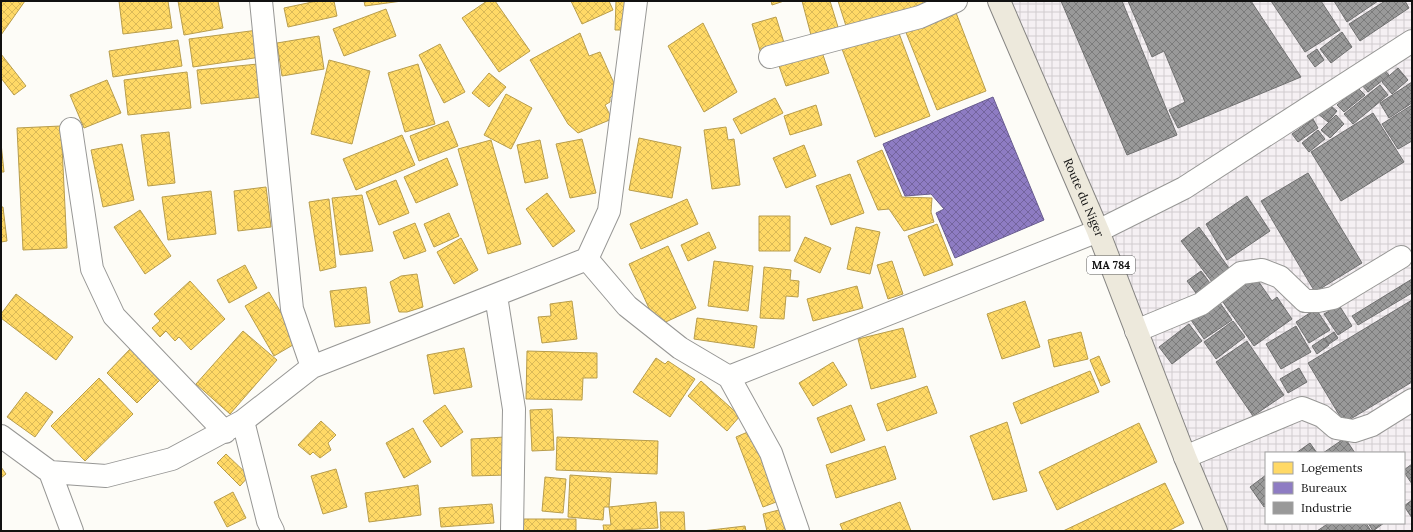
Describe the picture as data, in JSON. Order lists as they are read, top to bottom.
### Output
{
  "streets": {
    "main road": ["Route du Niger", "MA 784"]
  },
  "legend": ["Logements", "Bureaux", "Industrie"]
}
